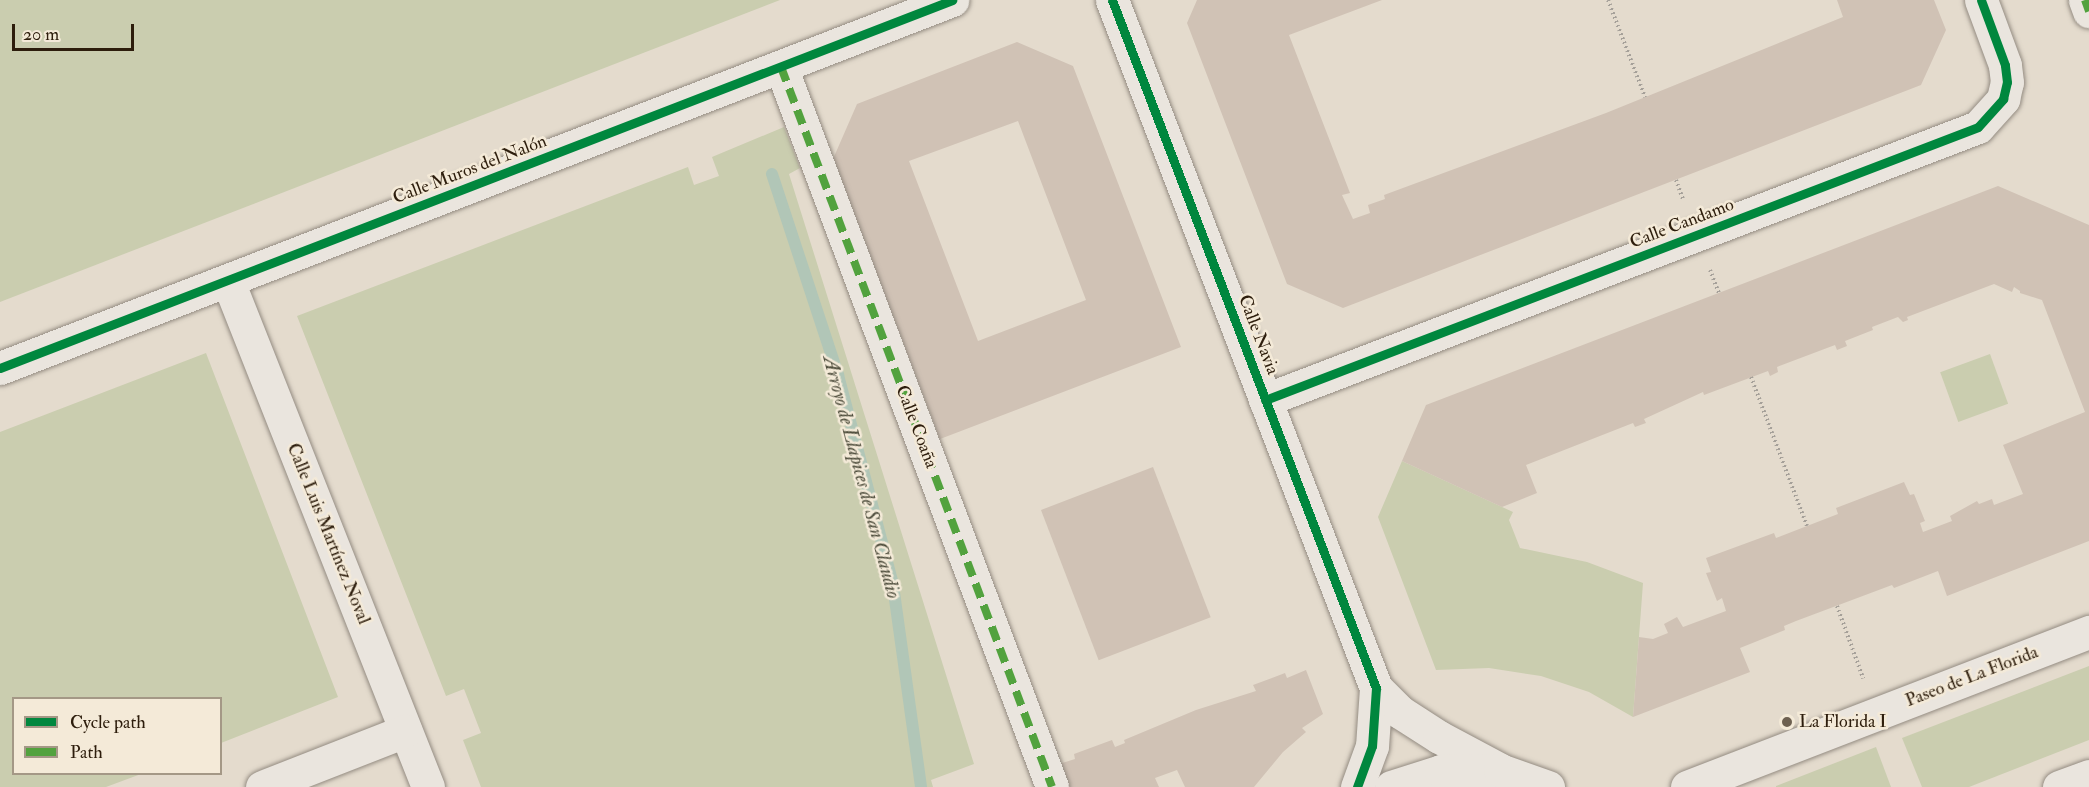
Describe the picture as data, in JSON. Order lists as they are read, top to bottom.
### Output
{
  "streets": {
    "street": [
      "Calle Muros del Nalón",
      "Calle Candamo",
      "Calle Navia",
      "Calle Coaña",
      "Calle Luis Martínez Noval",
      "Paseo de La Florida"
    ]
  },
  "crossings": [
    ["Calle Muros del Nalón", "Calle Coaña"],
    ["Calle Muros del Nalón", "Calle Luis Martínez Noval"],
    ["Calle Candamo", "Calle Navia"]
  ],
  "water": ["Arroyo de Llapices de San Claudio"],
  "places": ["La Florida I"],
  "legend": ["Cycle path", "Path"],
  "scale_bar": "20 m"
}
